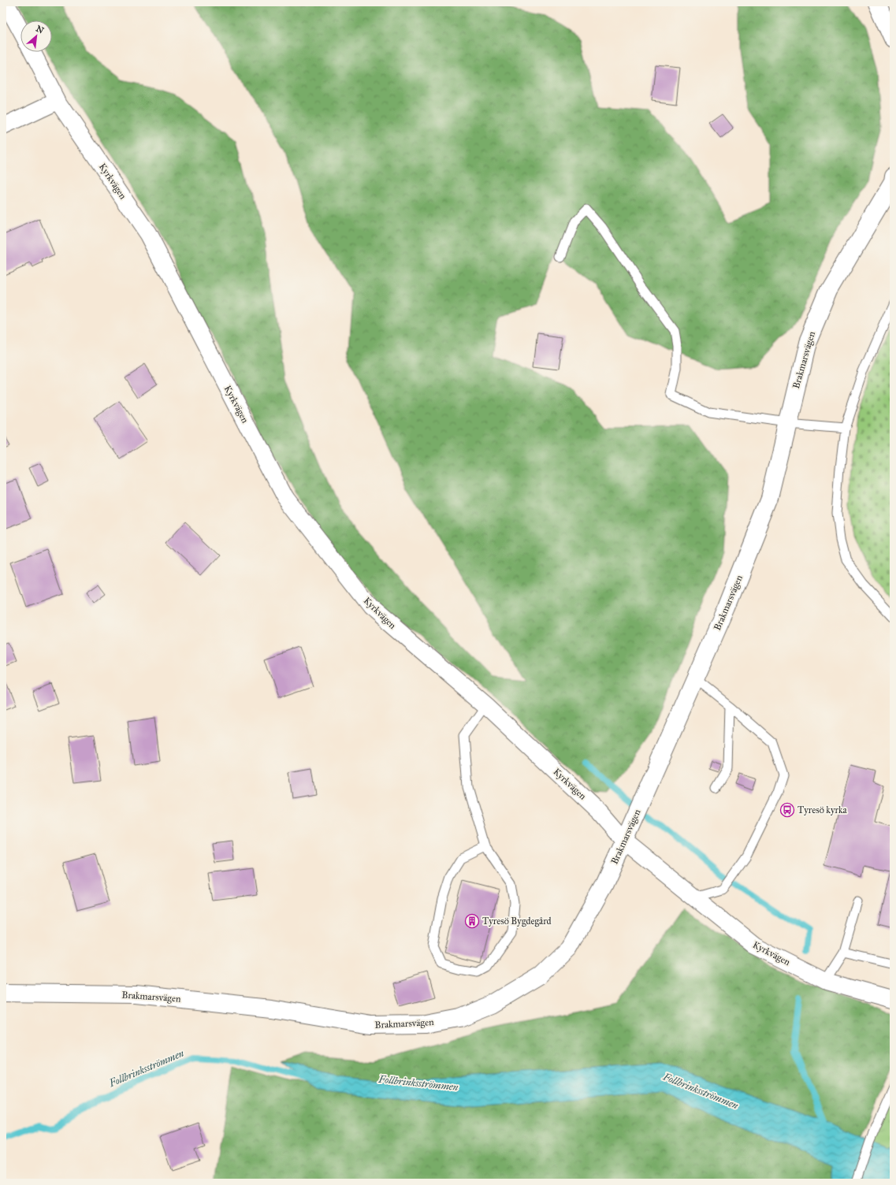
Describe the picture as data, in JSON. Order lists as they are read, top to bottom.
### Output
{
  "streets": {
    "street": ["Kyrkvägen", "Brakmarsvägen"]
  },
  "crossings": [
    ["Kyrkvägen", "Brakmarsvägen"]
  ],
  "water": ["Follbrinksströmmen"],
  "places": {
    "bus stop": ["Tyresö kyrka"],
    "building": ["Tyresö Bygdegård"]
  },
  "north": "top right"
}
